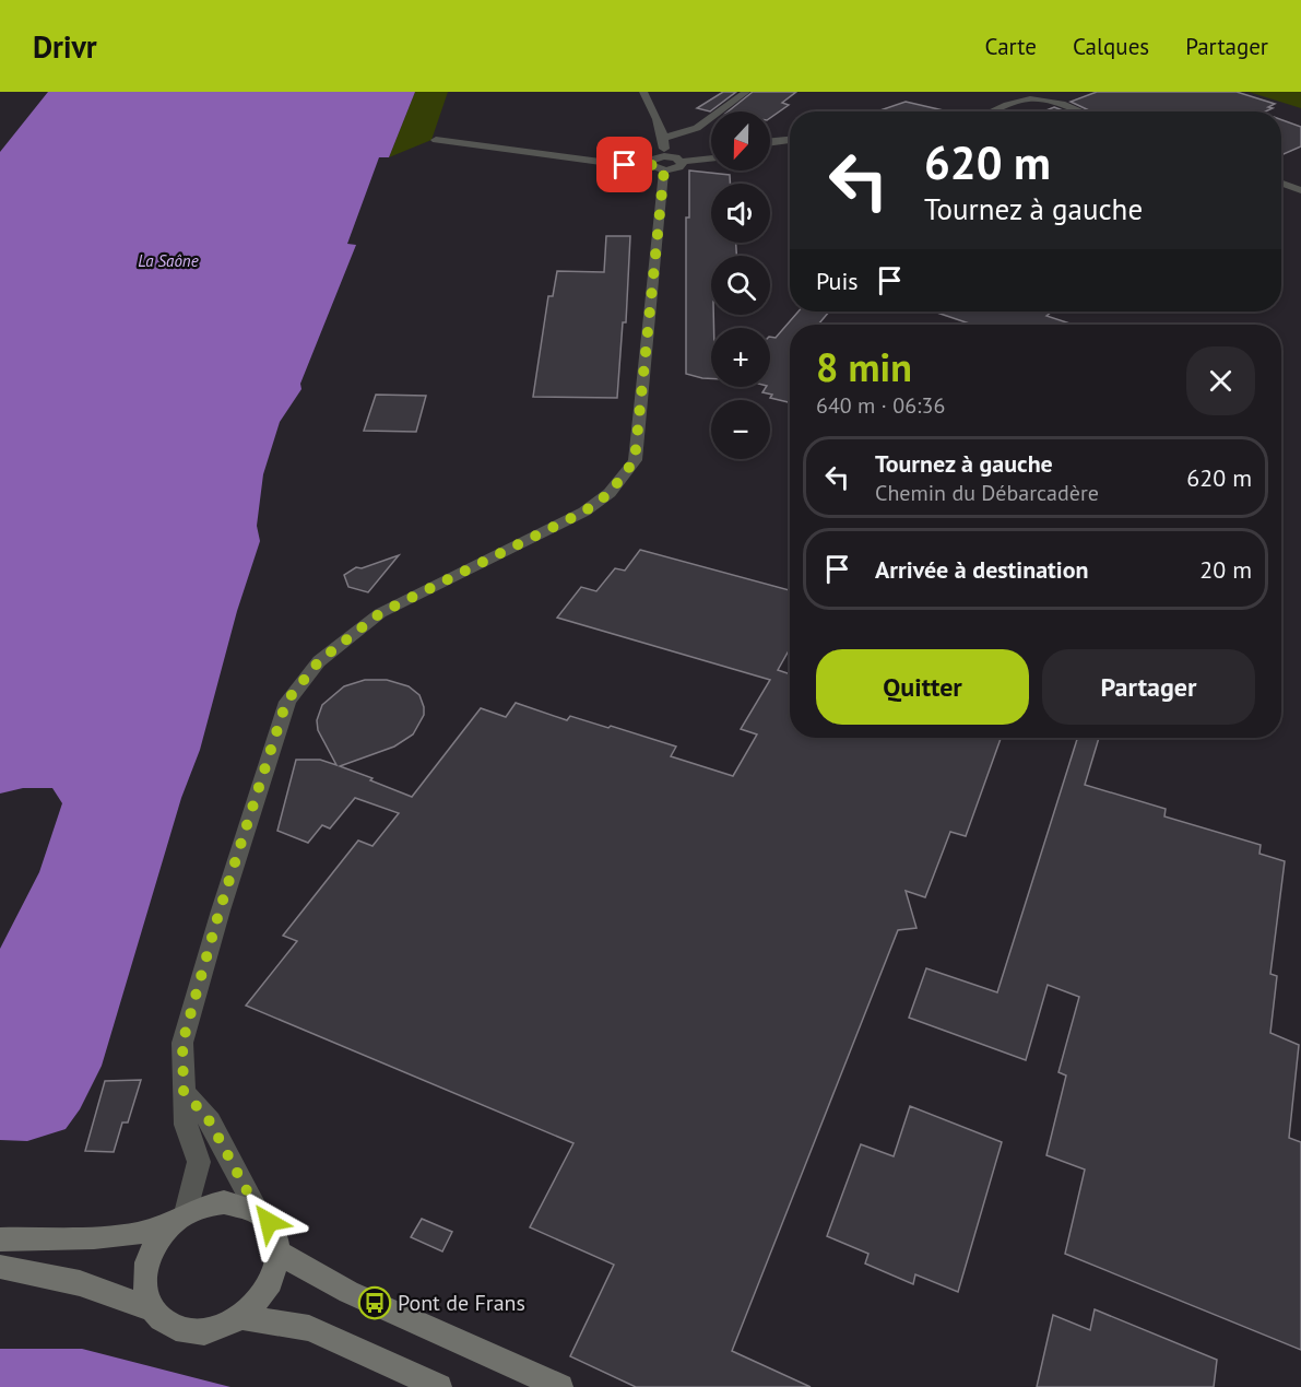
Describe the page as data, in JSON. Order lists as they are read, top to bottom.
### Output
{
  "water": ["La Saône"],
  "places": {
    "bus stop": ["Pont de Frans"]
  },
  "north": "bottom",
  "page": {
    "header": "Drivr",
    "nav": ["Carte", "Calques", "Partager"],
    "map_buttons": ["+", "−"],
    "turn": ["620 m", "Tournez à gauche"],
    "then": "Puis",
    "heading": ["8 min", "640 m · 06:36"],
    "list": [
      {
        "name": "Tournez à gauche",
        "note": "Chemin du Débarcadère",
        "value": "620 m"
      },
      {
        "name": "Arrivée à destination",
        "value": "20 m"
      }
    ],
    "buttons": ["Quitter", "Partager"]
  }
}
